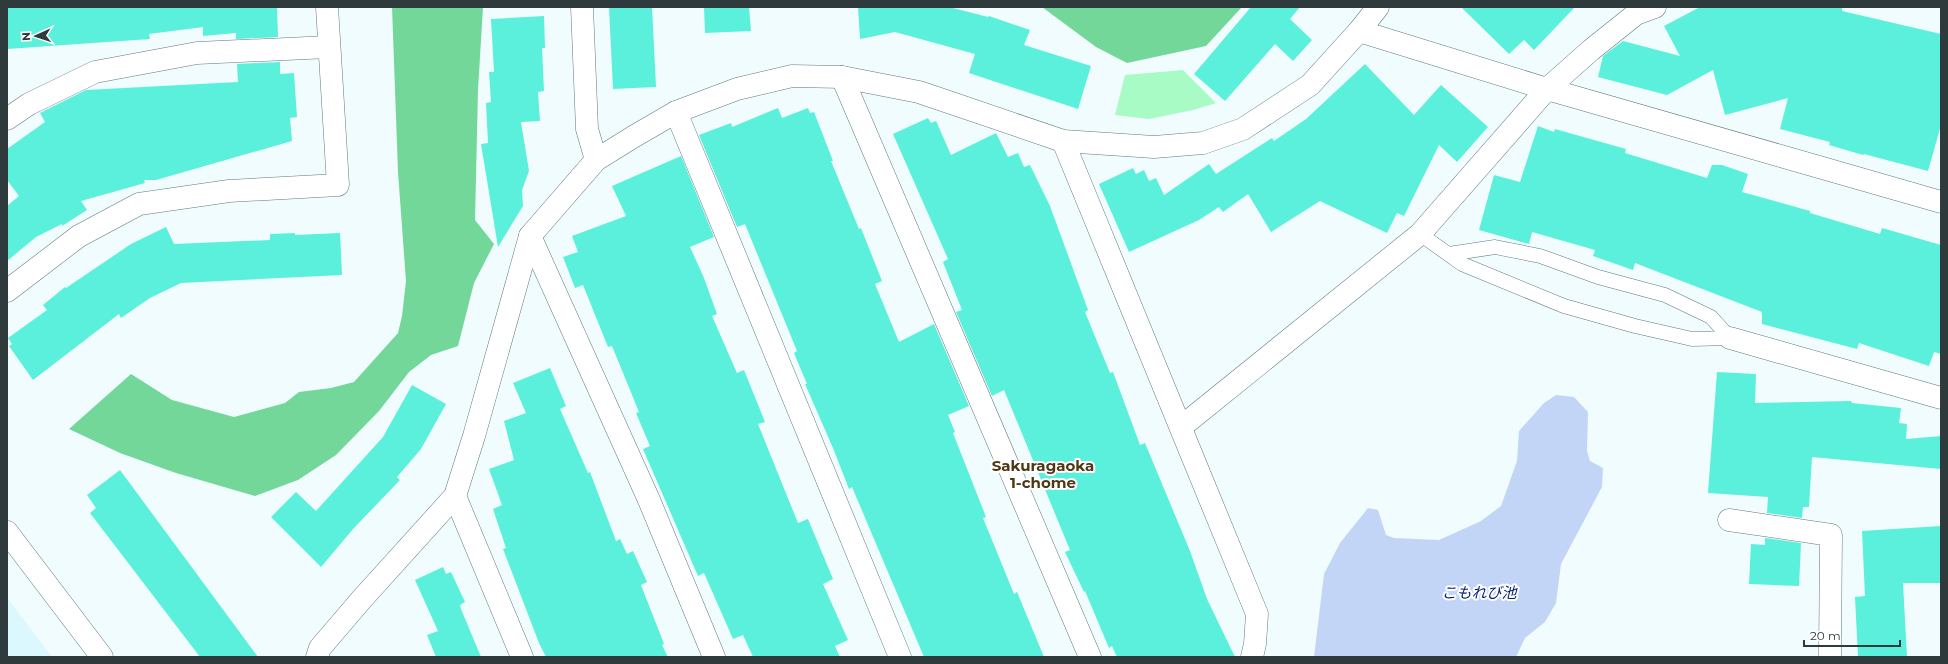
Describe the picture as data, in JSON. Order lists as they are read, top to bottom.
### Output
{
  "districts": ["Sakuragaoka 1-chome"],
  "water": ["こもれび池"],
  "scale_bar": "20 m",
  "north": "left"
}
